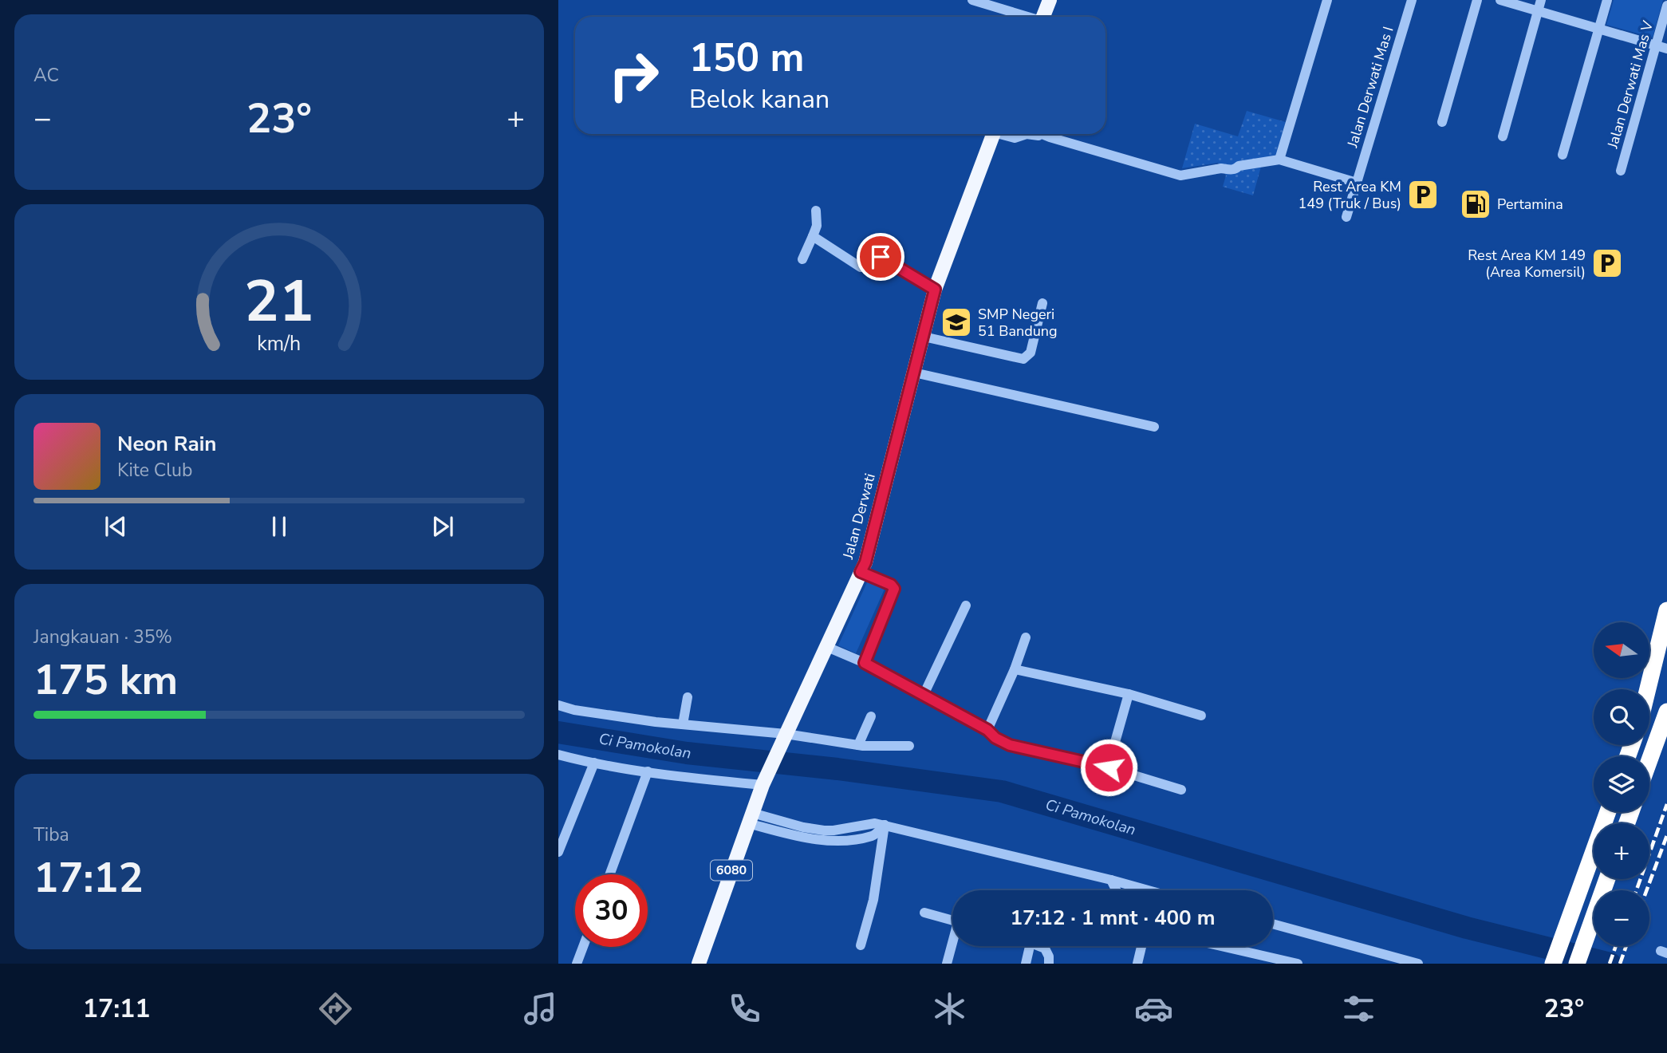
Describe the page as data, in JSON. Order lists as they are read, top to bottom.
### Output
{
  "streets": {
    "main road": ["Jalan Derwati", "6080"],
    "street": ["Jalan Derwati Mas V", "Jalan Derwati Mas I"]
  },
  "water": ["Ci Pamokolan"],
  "places": {
    "parking": ["Rest Area KM 149 (Truk / Bus)", "Rest Area KM 149 (Area Komersil)"],
    "fuel station": ["Pertamina"],
    "school or university": ["SMP Negeri 51 Bandung"]
  },
  "north": "left",
  "page": {
    "tile": [
      "AC",
      ["Jangkauan · 35%", "175 km"],
      ["Tiba", "17:12"]
    ],
    "turn": ["150 m", "Belok kanan"],
    "heat": ["−", "23°", "+"],
    "song": ["Neon Rain", "Kite Club"],
    "map_buttons": ["+", "−"],
    "limit": "30",
    "trip": "17:12 · 1 mnt · 400 m",
    "tabs": ["17:11", "23°"],
    "gauge": ["21", "km/h"]
  }
}
